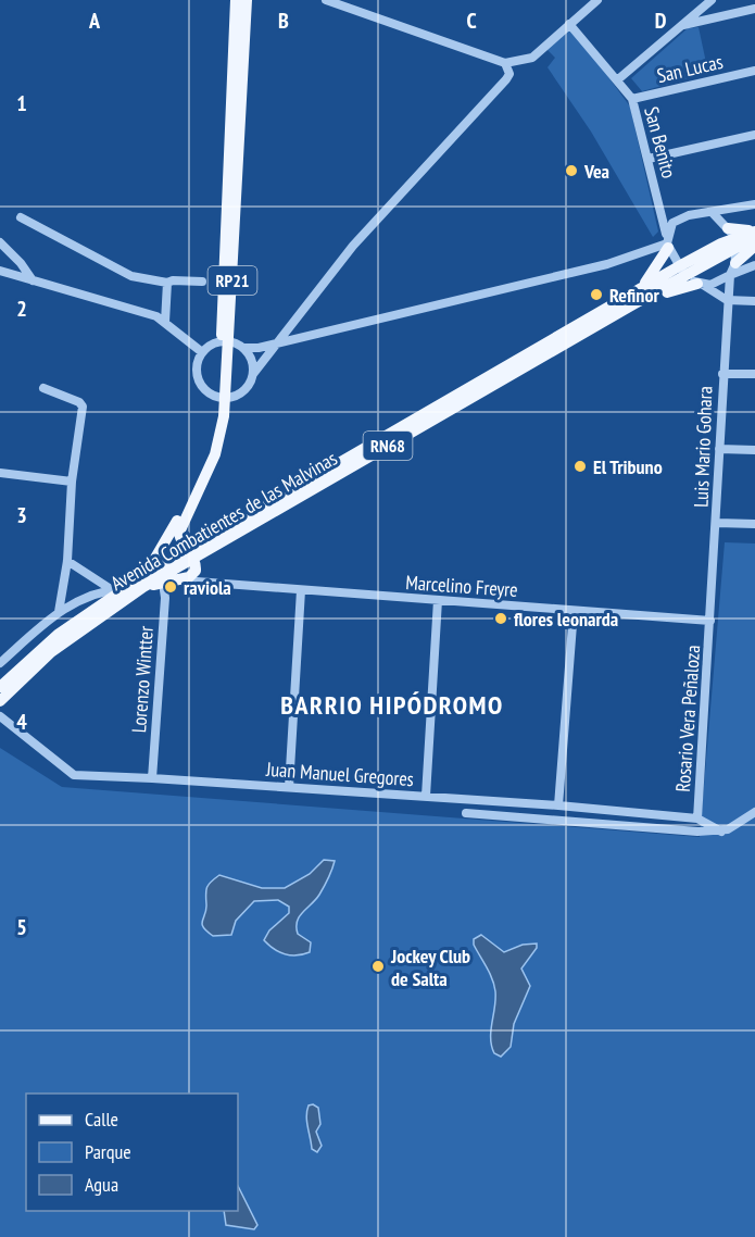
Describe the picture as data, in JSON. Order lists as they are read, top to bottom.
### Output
{
  "streets": {
    "main road": ["RP21", "RN68", "Avenida Combatientes de las Malvinas"],
    "street": [
      "San Lucas",
      "San Benito",
      "Luis Mario Gohara",
      "Marcelino Freyre",
      "Lorenzo Wintter",
      "Rosario Vera Peñaloza",
      "Juan Manuel Gregores"
    ]
  },
  "crossings": [
    ["San Lucas", "San Benito"],
    ["RP21", "Avenida Combatientes de las Malvinas"],
    ["Luis Mario Gohara", "Marcelino Freyre"],
    ["Luis Mario Gohara", "Rosario Vera Peñaloza"],
    ["Marcelino Freyre", "Rosario Vera Peñaloza"],
    ["Lorenzo Wintter", "Juan Manuel Gregores"],
    ["Rosario Vera Peñaloza", "Juan Manuel Gregores"]
  ],
  "districts": ["BARRIO HIPÓDROMO"],
  "places": [
    "Vea",
    "Refinor",
    "El Tribuno",
    "raviola",
    "flores leonarda",
    "Jockey Club de Salta"
  ],
  "legend": ["Calle", "Parque", "Agua"],
  "grid": {
    "columns": [
      "A",
      "B",
      "C",
      "D"
    ],
    "rows": [
      "1",
      "2",
      "3",
      "4",
      "5"
    ]
  }
}
